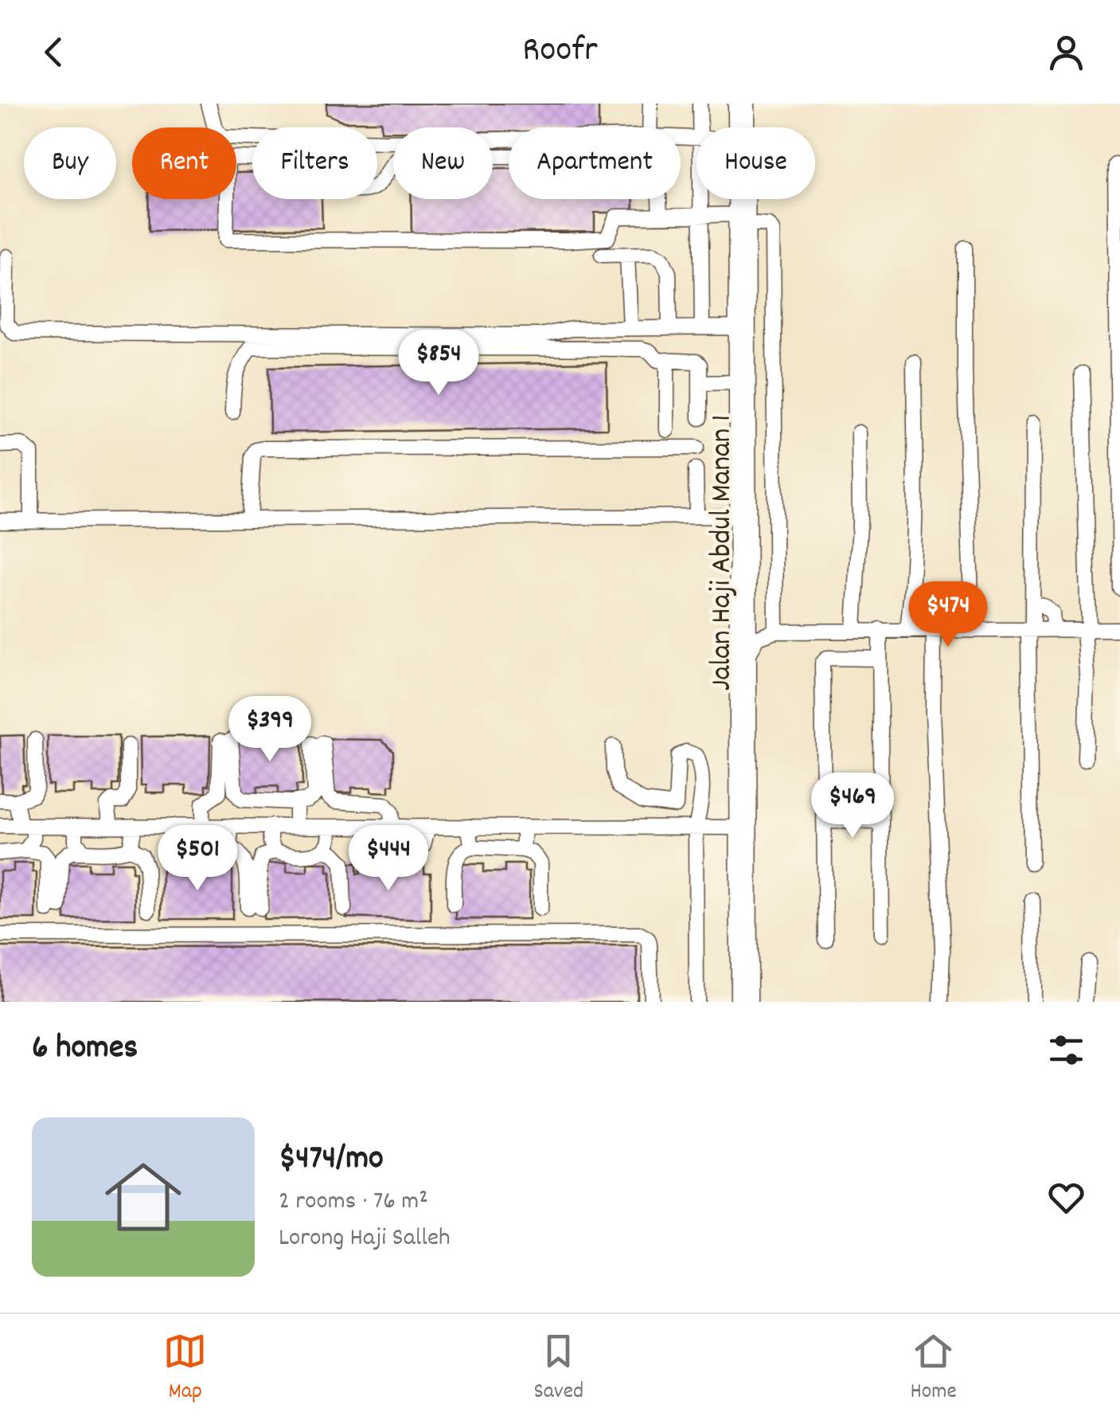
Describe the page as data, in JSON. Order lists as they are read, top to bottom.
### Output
{
  "streets": {
    "street": ["Jalan Haji Abdul Manan 1"]
  },
  "page": {
    "header": "Roofr",
    "chip": [
      "Buy",
      "Rent",
      "Filters",
      "New",
      "Apartment",
      "House"
    ],
    "price": [
      "$854",
      "$474",
      "$399",
      "$469",
      "$501",
      "$444"
    ],
    "heading": "6 homes",
    "list": [
      {
        "name": "$474/mo",
        "note": "2 rooms · 76 m² · Lorong Haji Salleh"
      }
    ],
    "tabs": ["Map", "Saved", "Home"]
  }
}
